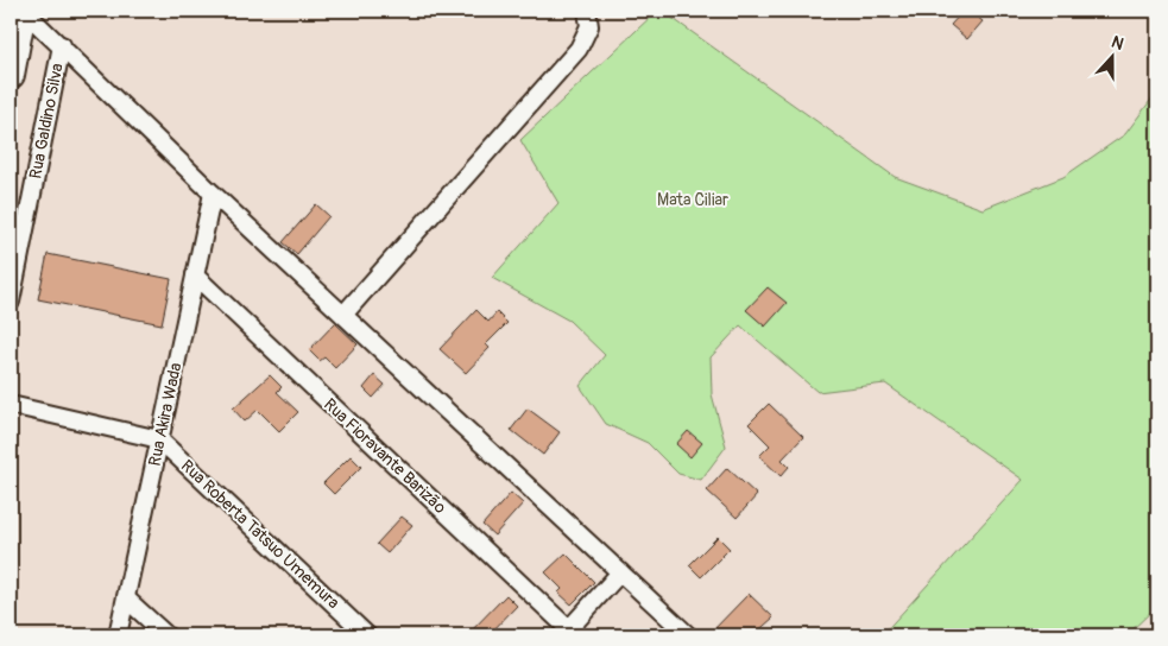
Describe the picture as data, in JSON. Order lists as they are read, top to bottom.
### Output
{
  "streets": {
    "street": [
      "Rua Galdino Silva",
      "Rua Akira Wada",
      "Rua Fioravante Barizão",
      "Rua Roberta Tatsuo Umemura"
    ]
  },
  "crossings": [
    ["Rua Akira Wada", "Rua Fioravante Barizão"],
    ["Rua Akira Wada", "Rua Roberta Tatsuo Umemura"]
  ],
  "parks": ["Mata Ciliar"],
  "north": "top"
}
